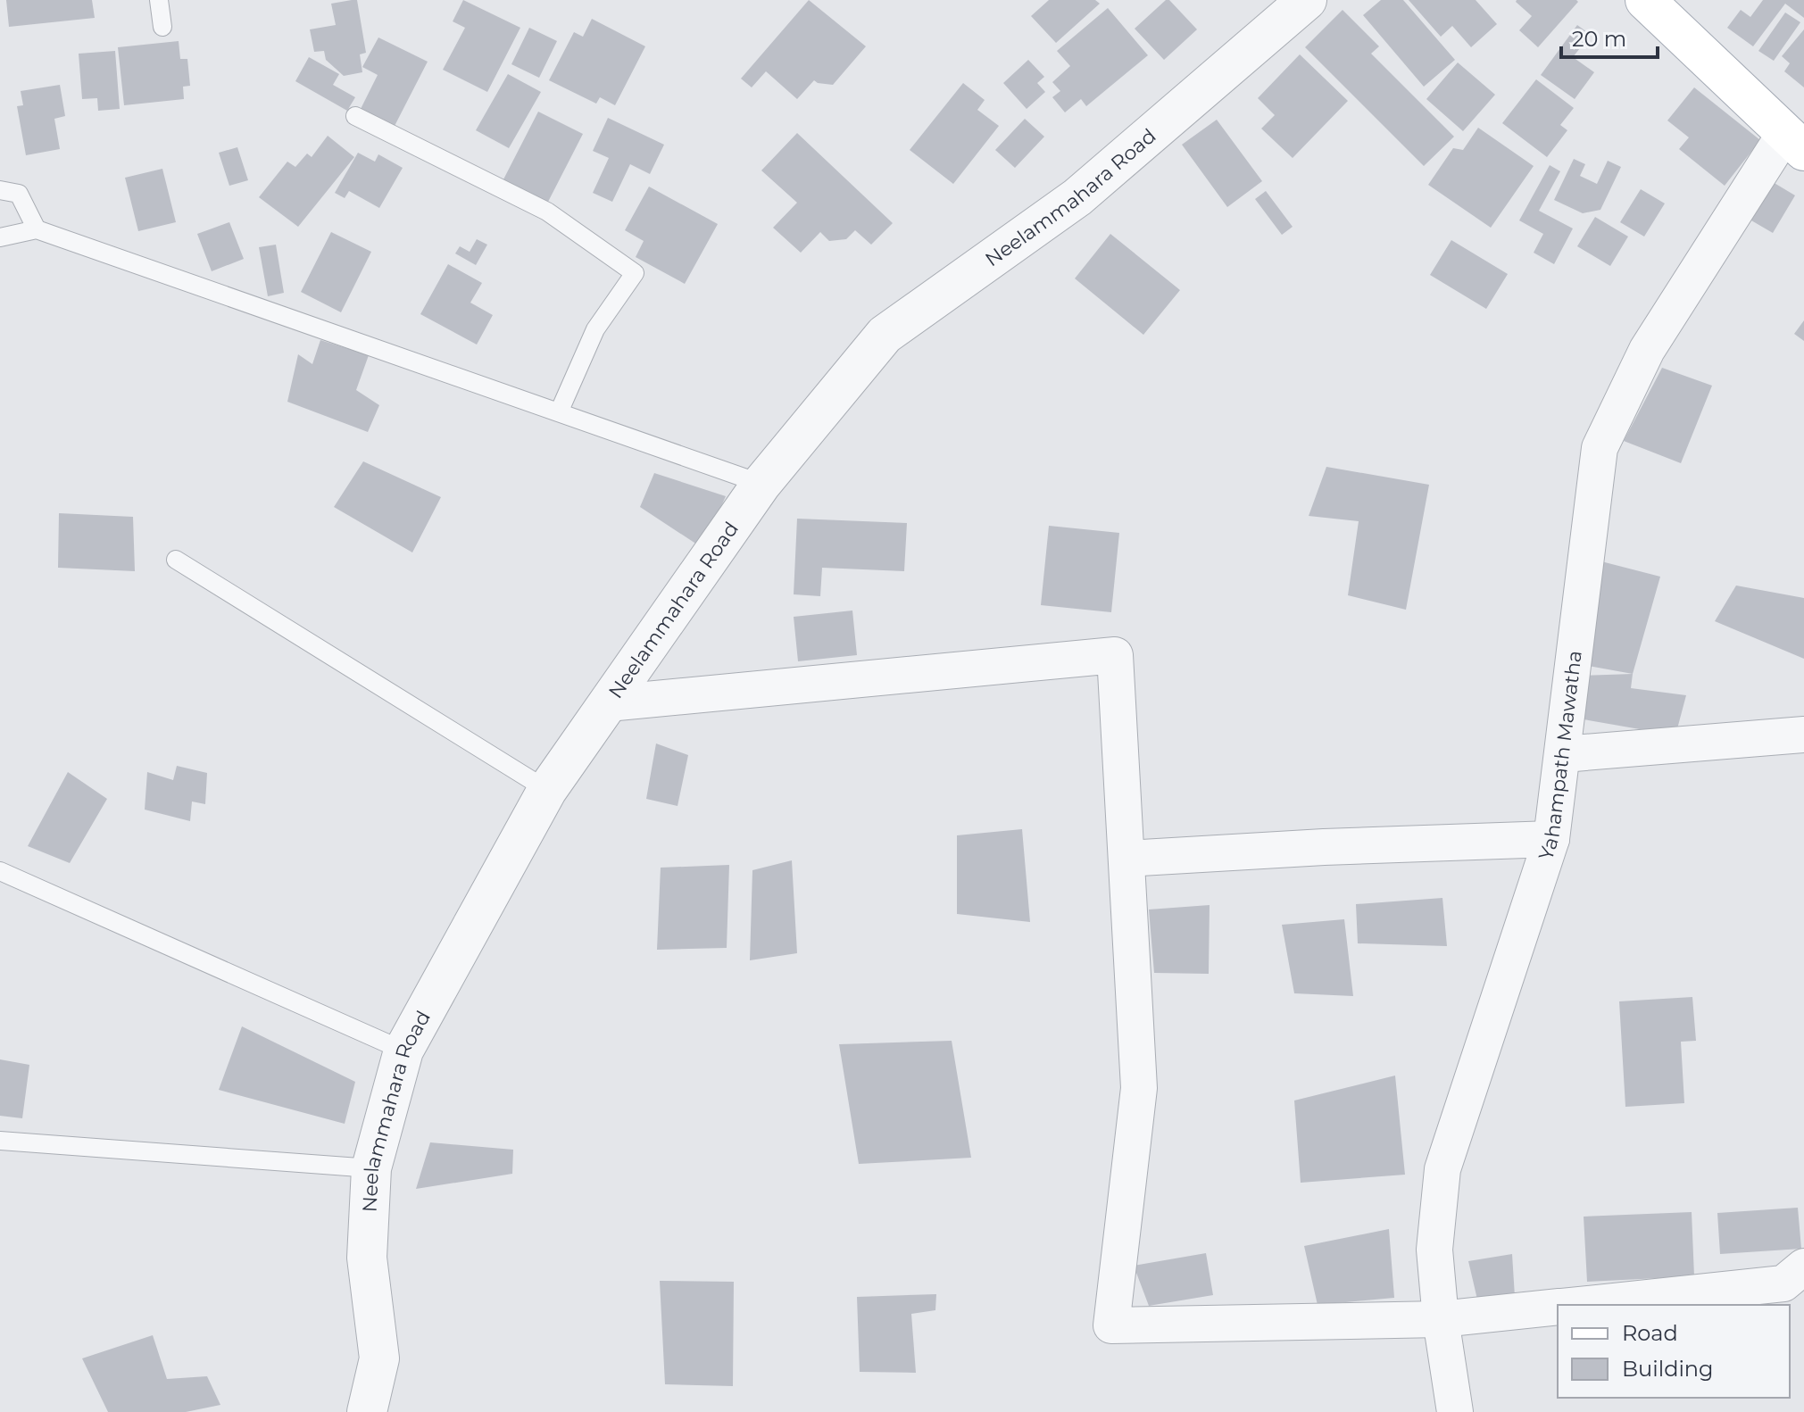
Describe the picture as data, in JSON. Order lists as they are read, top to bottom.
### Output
{
  "streets": {
    "street": ["Neelammahara Road", "Yahampath Mawatha"]
  },
  "legend": ["Road", "Building"],
  "scale_bar": "20 m"
}
